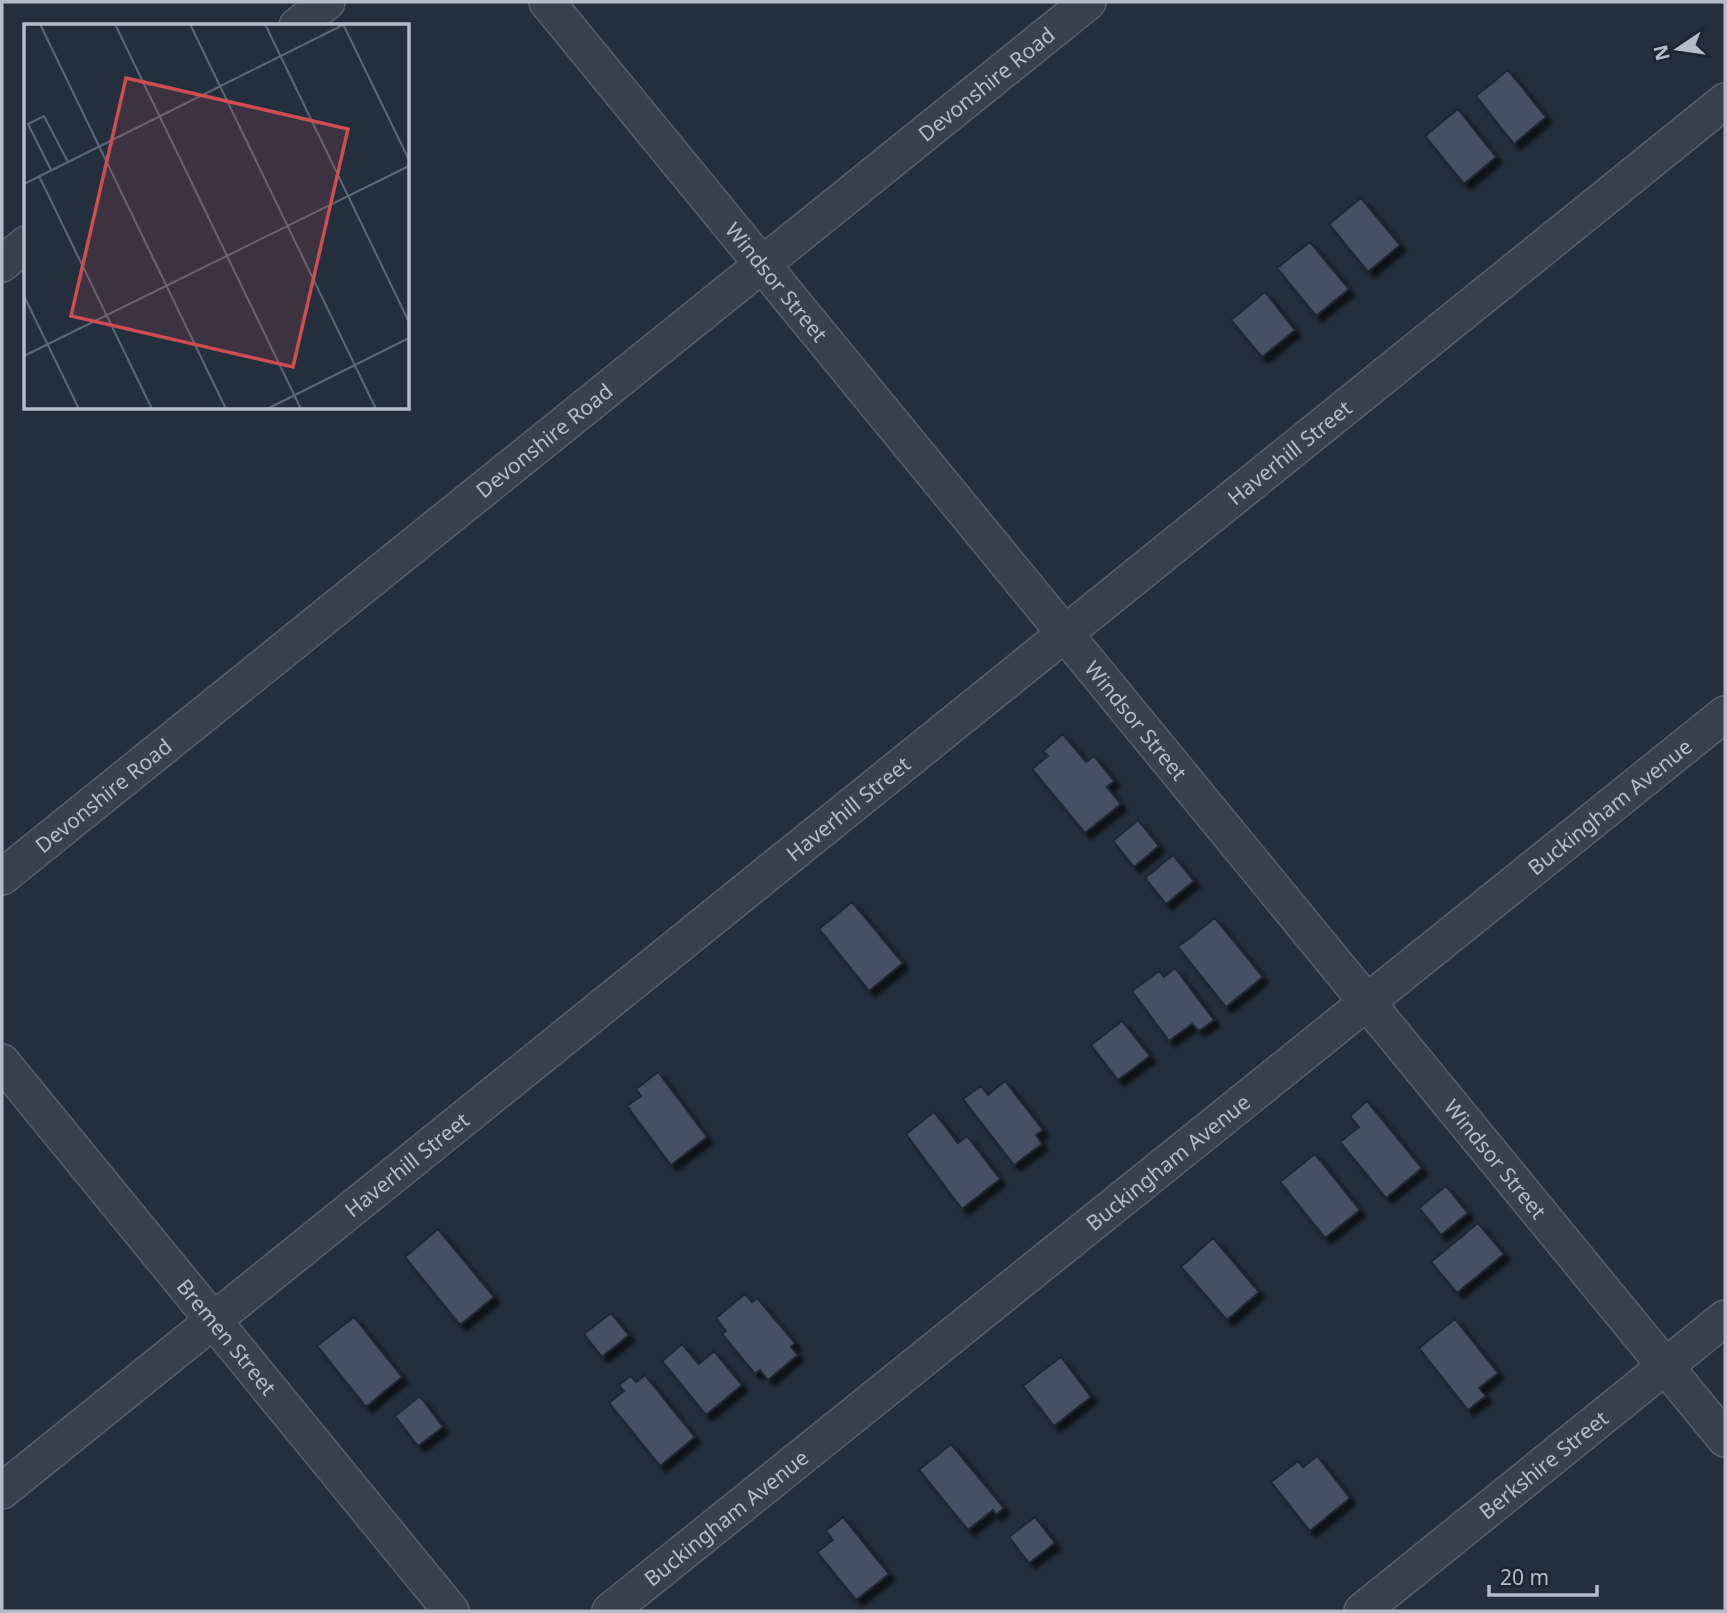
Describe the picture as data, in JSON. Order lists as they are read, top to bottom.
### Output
{
  "streets": {
    "street": [
      "Devonshire Road",
      "Windsor Street",
      "Haverhill Street",
      "Buckingham Avenue",
      "Bremen Street",
      "Berkshire Street"
    ]
  },
  "crossings": [
    ["Devonshire Road", "Windsor Street"],
    ["Windsor Street", "Haverhill Street"],
    ["Windsor Street", "Buckingham Avenue"],
    ["Windsor Street", "Berkshire Street"],
    ["Haverhill Street", "Bremen Street"]
  ],
  "scale_bar": "20 m",
  "north": "left"
}
